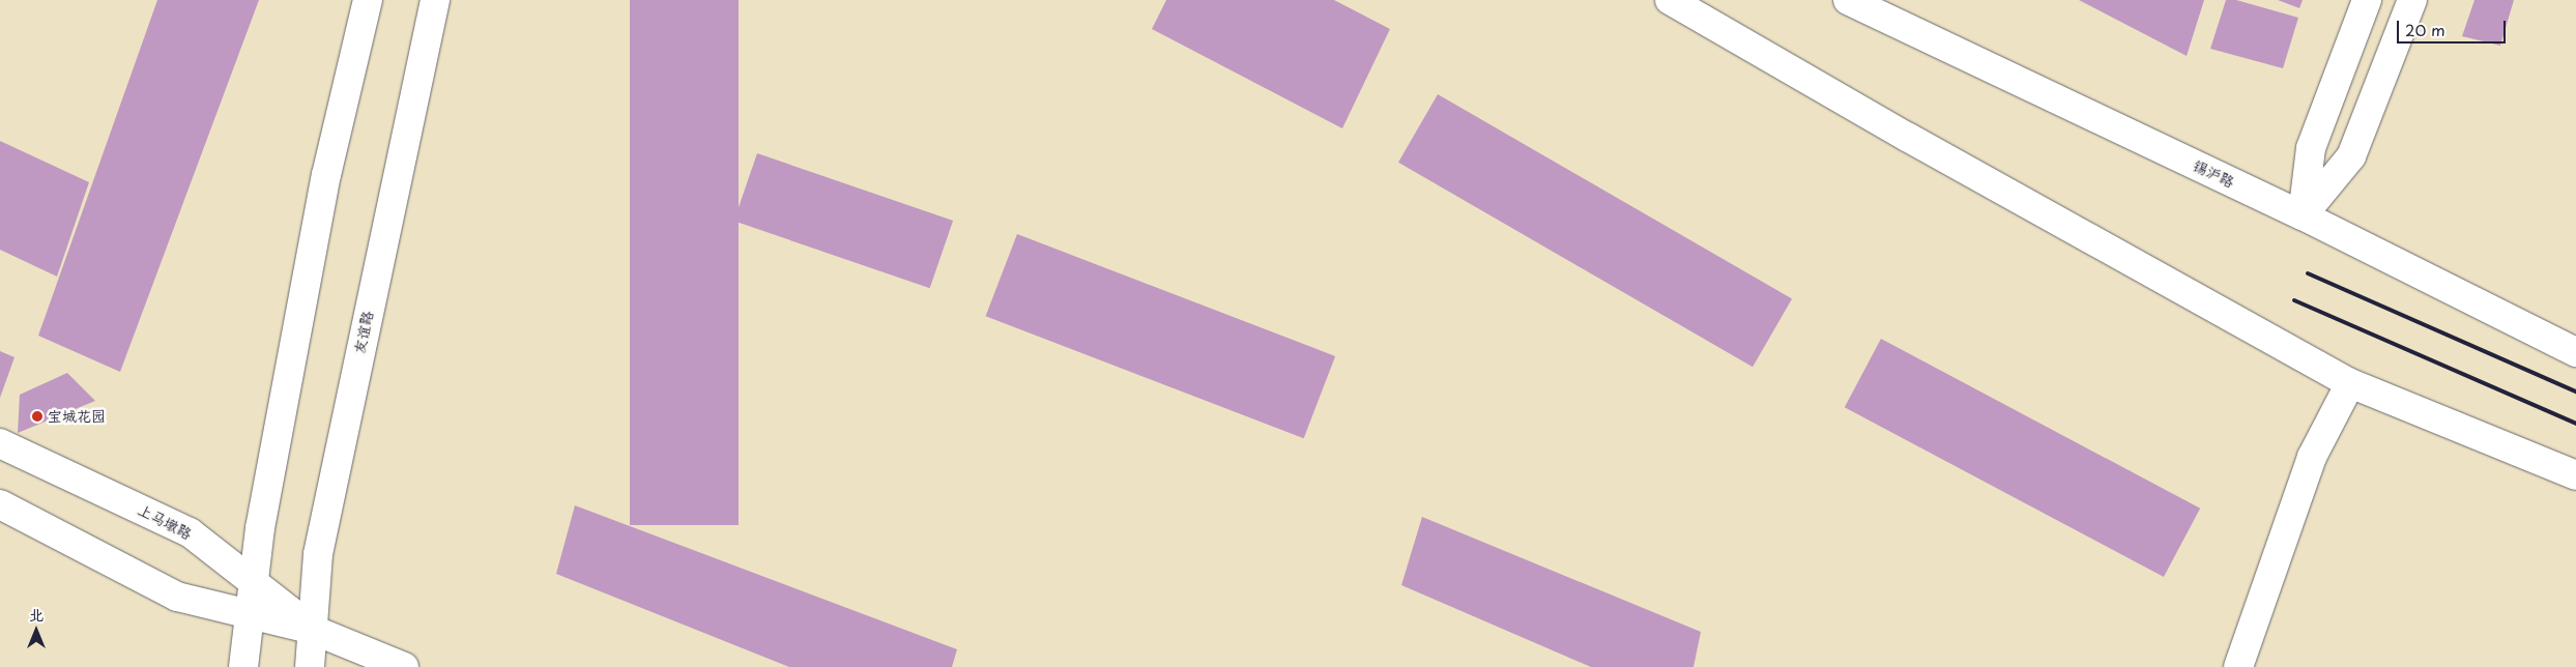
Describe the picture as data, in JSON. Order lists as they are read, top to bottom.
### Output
{
  "streets": {
    "main road": ["锡沪路", "友谊路", "上马墩路"]
  },
  "crossings": [
    ["友谊路", "上马墩路"]
  ],
  "places": ["宝城花园"],
  "scale_bar": "20 m",
  "north": "top"
}
